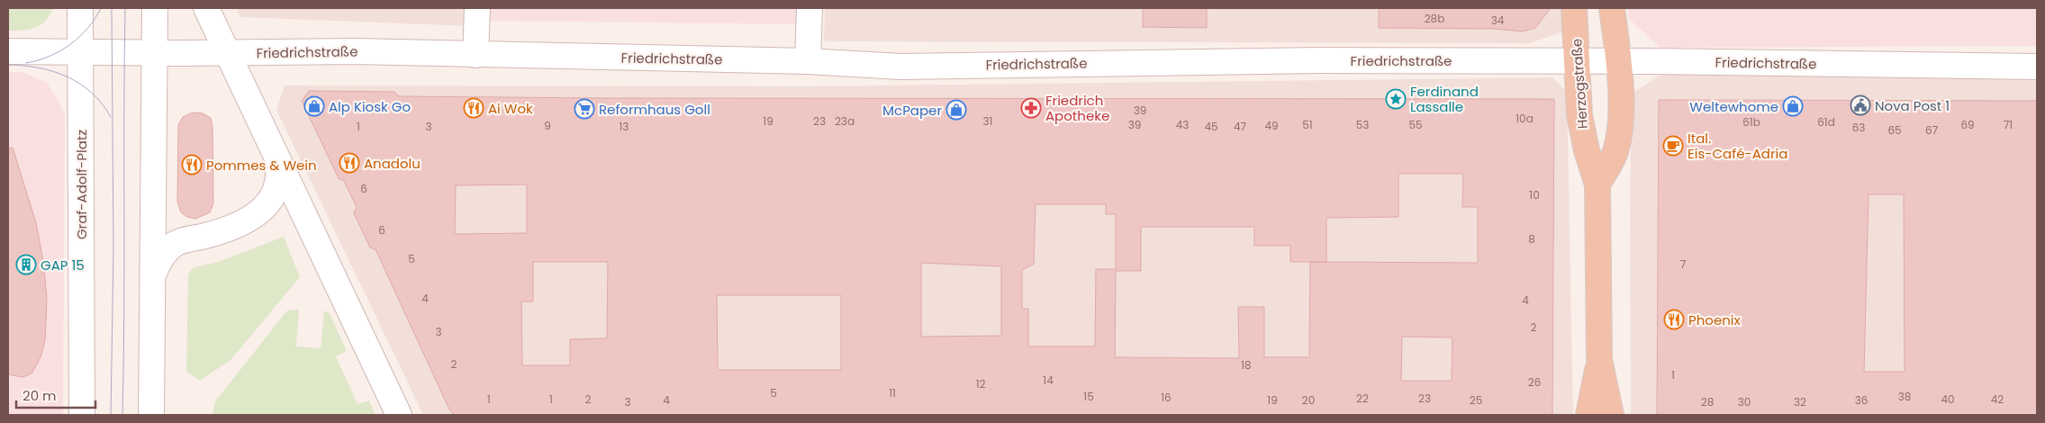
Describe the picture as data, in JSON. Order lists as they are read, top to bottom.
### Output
{
  "streets": {
    "main road": ["Friedrichstraße", "Herzogstraße", "Graf-Adolf-Platz"]
  },
  "crossings": [
    ["Friedrichstraße", "Herzogstraße"],
    ["Friedrichstraße", "Graf-Adolf-Platz"]
  ],
  "places": {
    "place": ["Ferdinand Lassalle"],
    "public building": ["Nova Post 1"],
    "shop": ["Alp Kiosk Go", "Weltewhome", "McPaper"],
    "restaurant": [
      "Ai Wok",
      "Anadolu",
      "Pommes & Wein",
      "Phoenix"
    ],
    "pharmacy": ["Friedrich Apotheke"],
    "supermarket": ["Reformhaus Goll"],
    "cafe": ["Ital. Eis-Café-Adria"],
    "building": ["GAP 15"]
  },
  "house_numbers": [
    "28b",
    "34",
    "39",
    "10a",
    "19",
    "23",
    "23a",
    "31",
    "61b",
    "61d",
    "39",
    "43",
    "51",
    "53",
    "55",
    "69",
    "71",
    "9",
    "49",
    "1",
    "3",
    "13",
    "45",
    "47",
    "63",
    "65",
    "67",
    "6",
    "10",
    "6",
    "8",
    "5",
    "7",
    "4",
    "4",
    "2",
    "3",
    "2",
    "18",
    "1",
    "14",
    "26",
    "12",
    "5",
    "11",
    "15",
    "38",
    "16",
    "22",
    "23",
    "1",
    "1",
    "2",
    "40",
    "42",
    "4",
    "19",
    "20",
    "25",
    "36",
    "3",
    "28",
    "30",
    "32"
  ],
  "scale_bar": "20 m"
}
